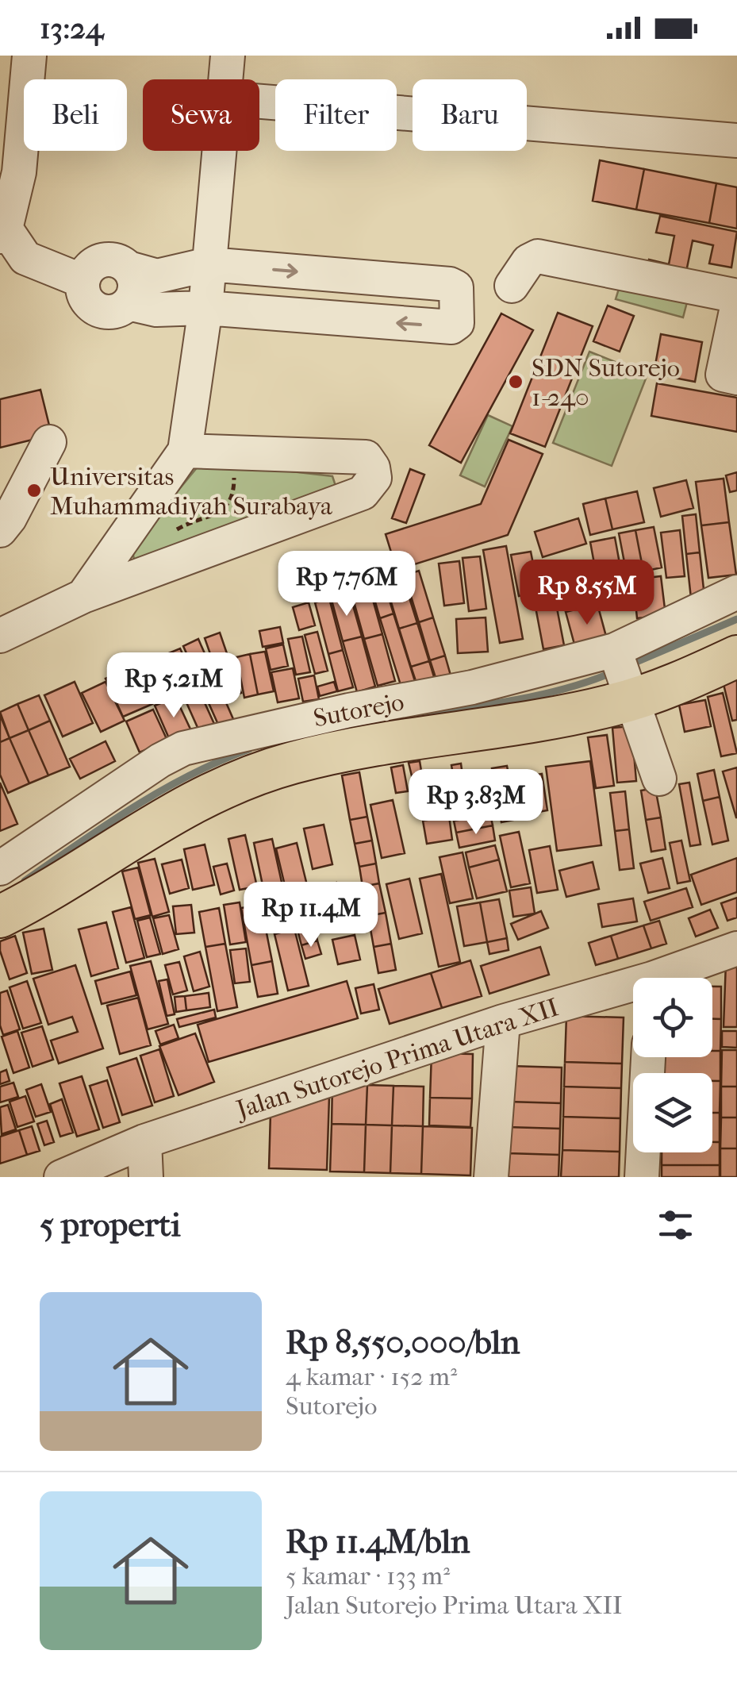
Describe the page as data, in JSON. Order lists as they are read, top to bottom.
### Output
{
  "streets": {
    "street": ["Jalan Sutorejo Prima Utara XII"]
  },
  "places": ["SDN Sutorejo 1-240", "Universitas Muhammadiyah Surabaya"],
  "page": {
    "status": "13:24",
    "chip": [
      "Beli",
      "Sewa",
      "Filter",
      "Baru"
    ],
    "price": [
      "Rp 7.76M",
      "Rp 8.55M",
      "Rp 5.21M",
      "Rp 3.83M",
      "Rp 11.4M"
    ],
    "heading": "5 properti",
    "list": [
      {
        "name": "Rp 8,550,000/bln",
        "note": "4 kamar · 152 m² · Sutorejo"
      },
      {
        "name": "Rp 11.4M/bln",
        "note": "5 kamar · 133 m² · Jalan Sutorejo Prima Utara XII"
      }
    ]
  }
}
